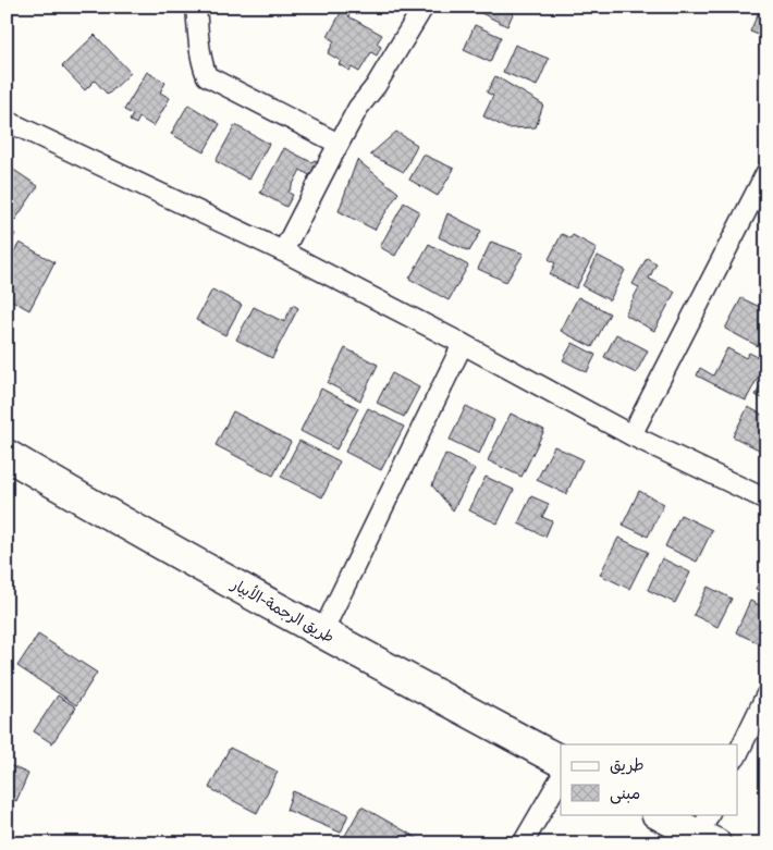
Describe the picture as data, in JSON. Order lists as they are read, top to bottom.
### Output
{
  "streets": {
    "highway": ["طريق الرجمة-الأبيار"]
  },
  "legend": ["طريق", "مبنى"]
}
